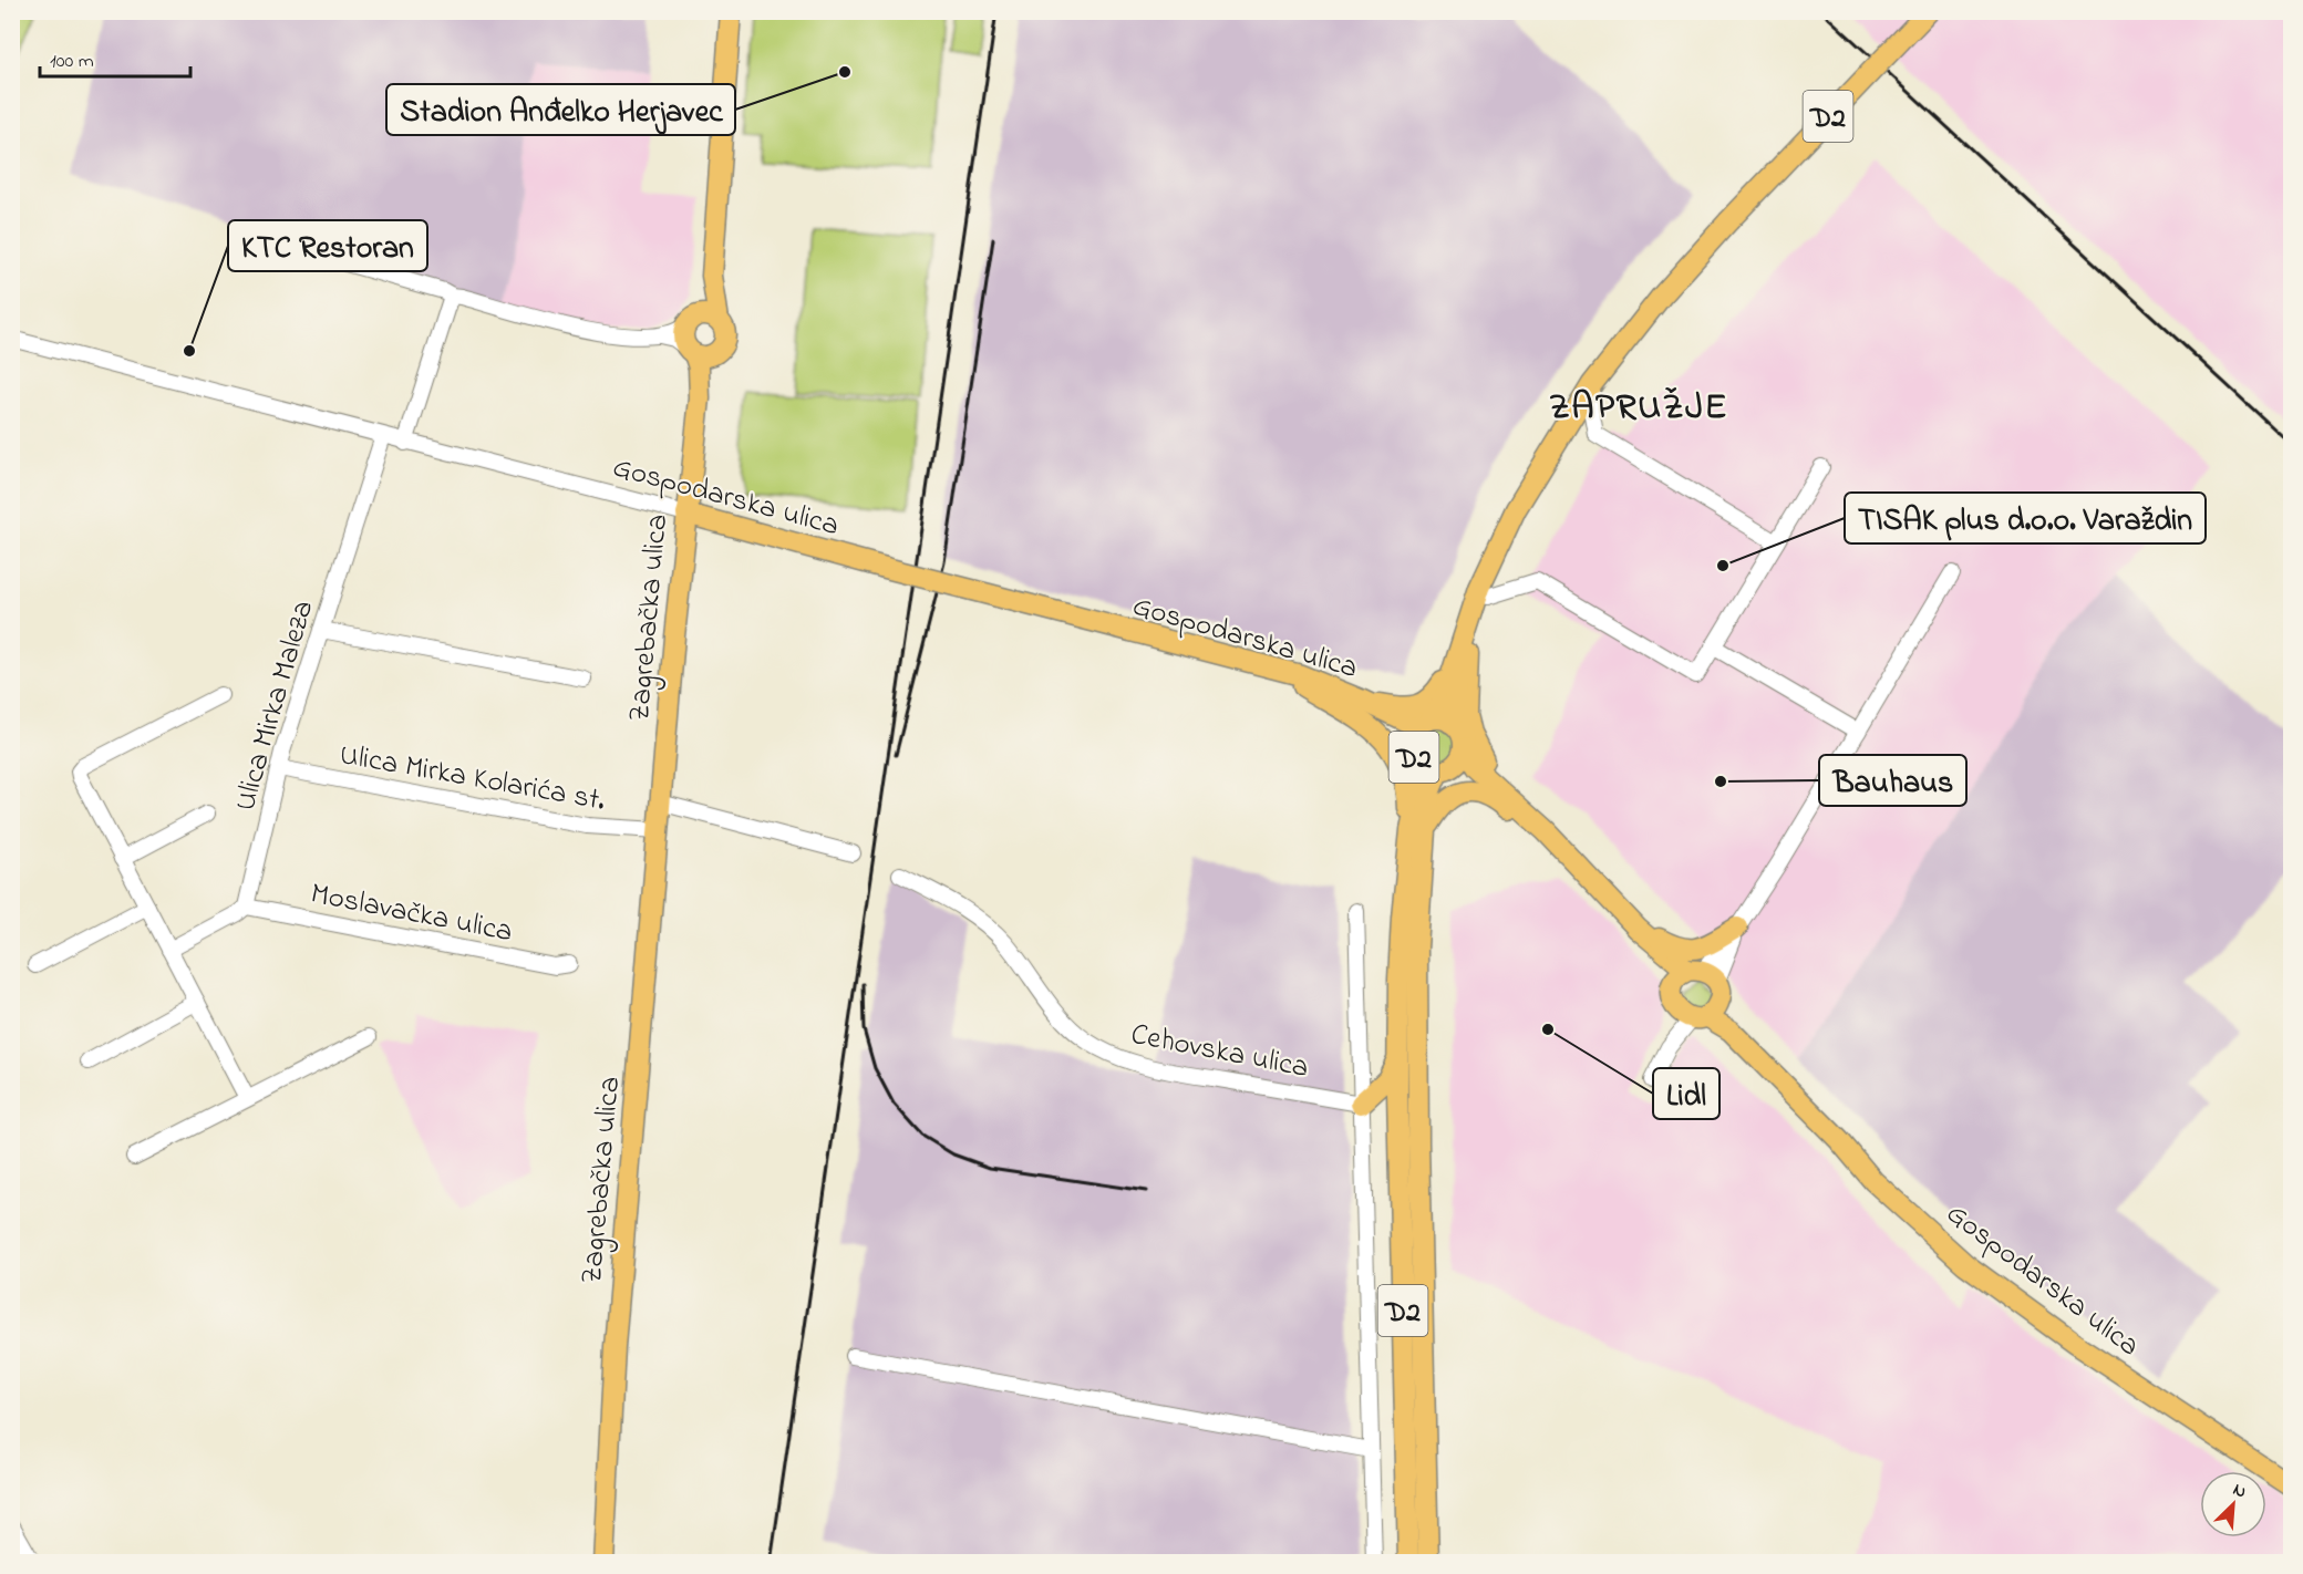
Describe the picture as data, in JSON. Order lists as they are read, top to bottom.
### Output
{
  "streets": {
    "main road": ["D2", "Gospodarska ulica", "Zagrebačka ulica"],
    "street": [
      "Ulica Mirka Maleza",
      "Ulica Mirka Kolarića st.",
      "Moslavačka ulica",
      "Cehovska ulica"
    ]
  },
  "crossings": [
    ["D2", "Gospodarska ulica"],
    ["Gospodarska ulica", "Zagrebačka ulica"],
    ["Gospodarska ulica", "Ulica Mirka Maleza"],
    ["Zagrebačka ulica", "Ulica Mirka Kolarića st."],
    ["Ulica Mirka Maleza", "Ulica Mirka Kolarića st."],
    ["Ulica Mirka Maleza", "Moslavačka ulica"]
  ],
  "districts": ["ZAPRUŽJE"],
  "places": [
    "Stadion Anđelko Herjavec",
    "KTC Restoran",
    "TISAK plus d.o.o. Varaždin",
    "Bauhaus",
    "Lidl"
  ],
  "scale_bar": "100 m",
  "north": "top right"
}
